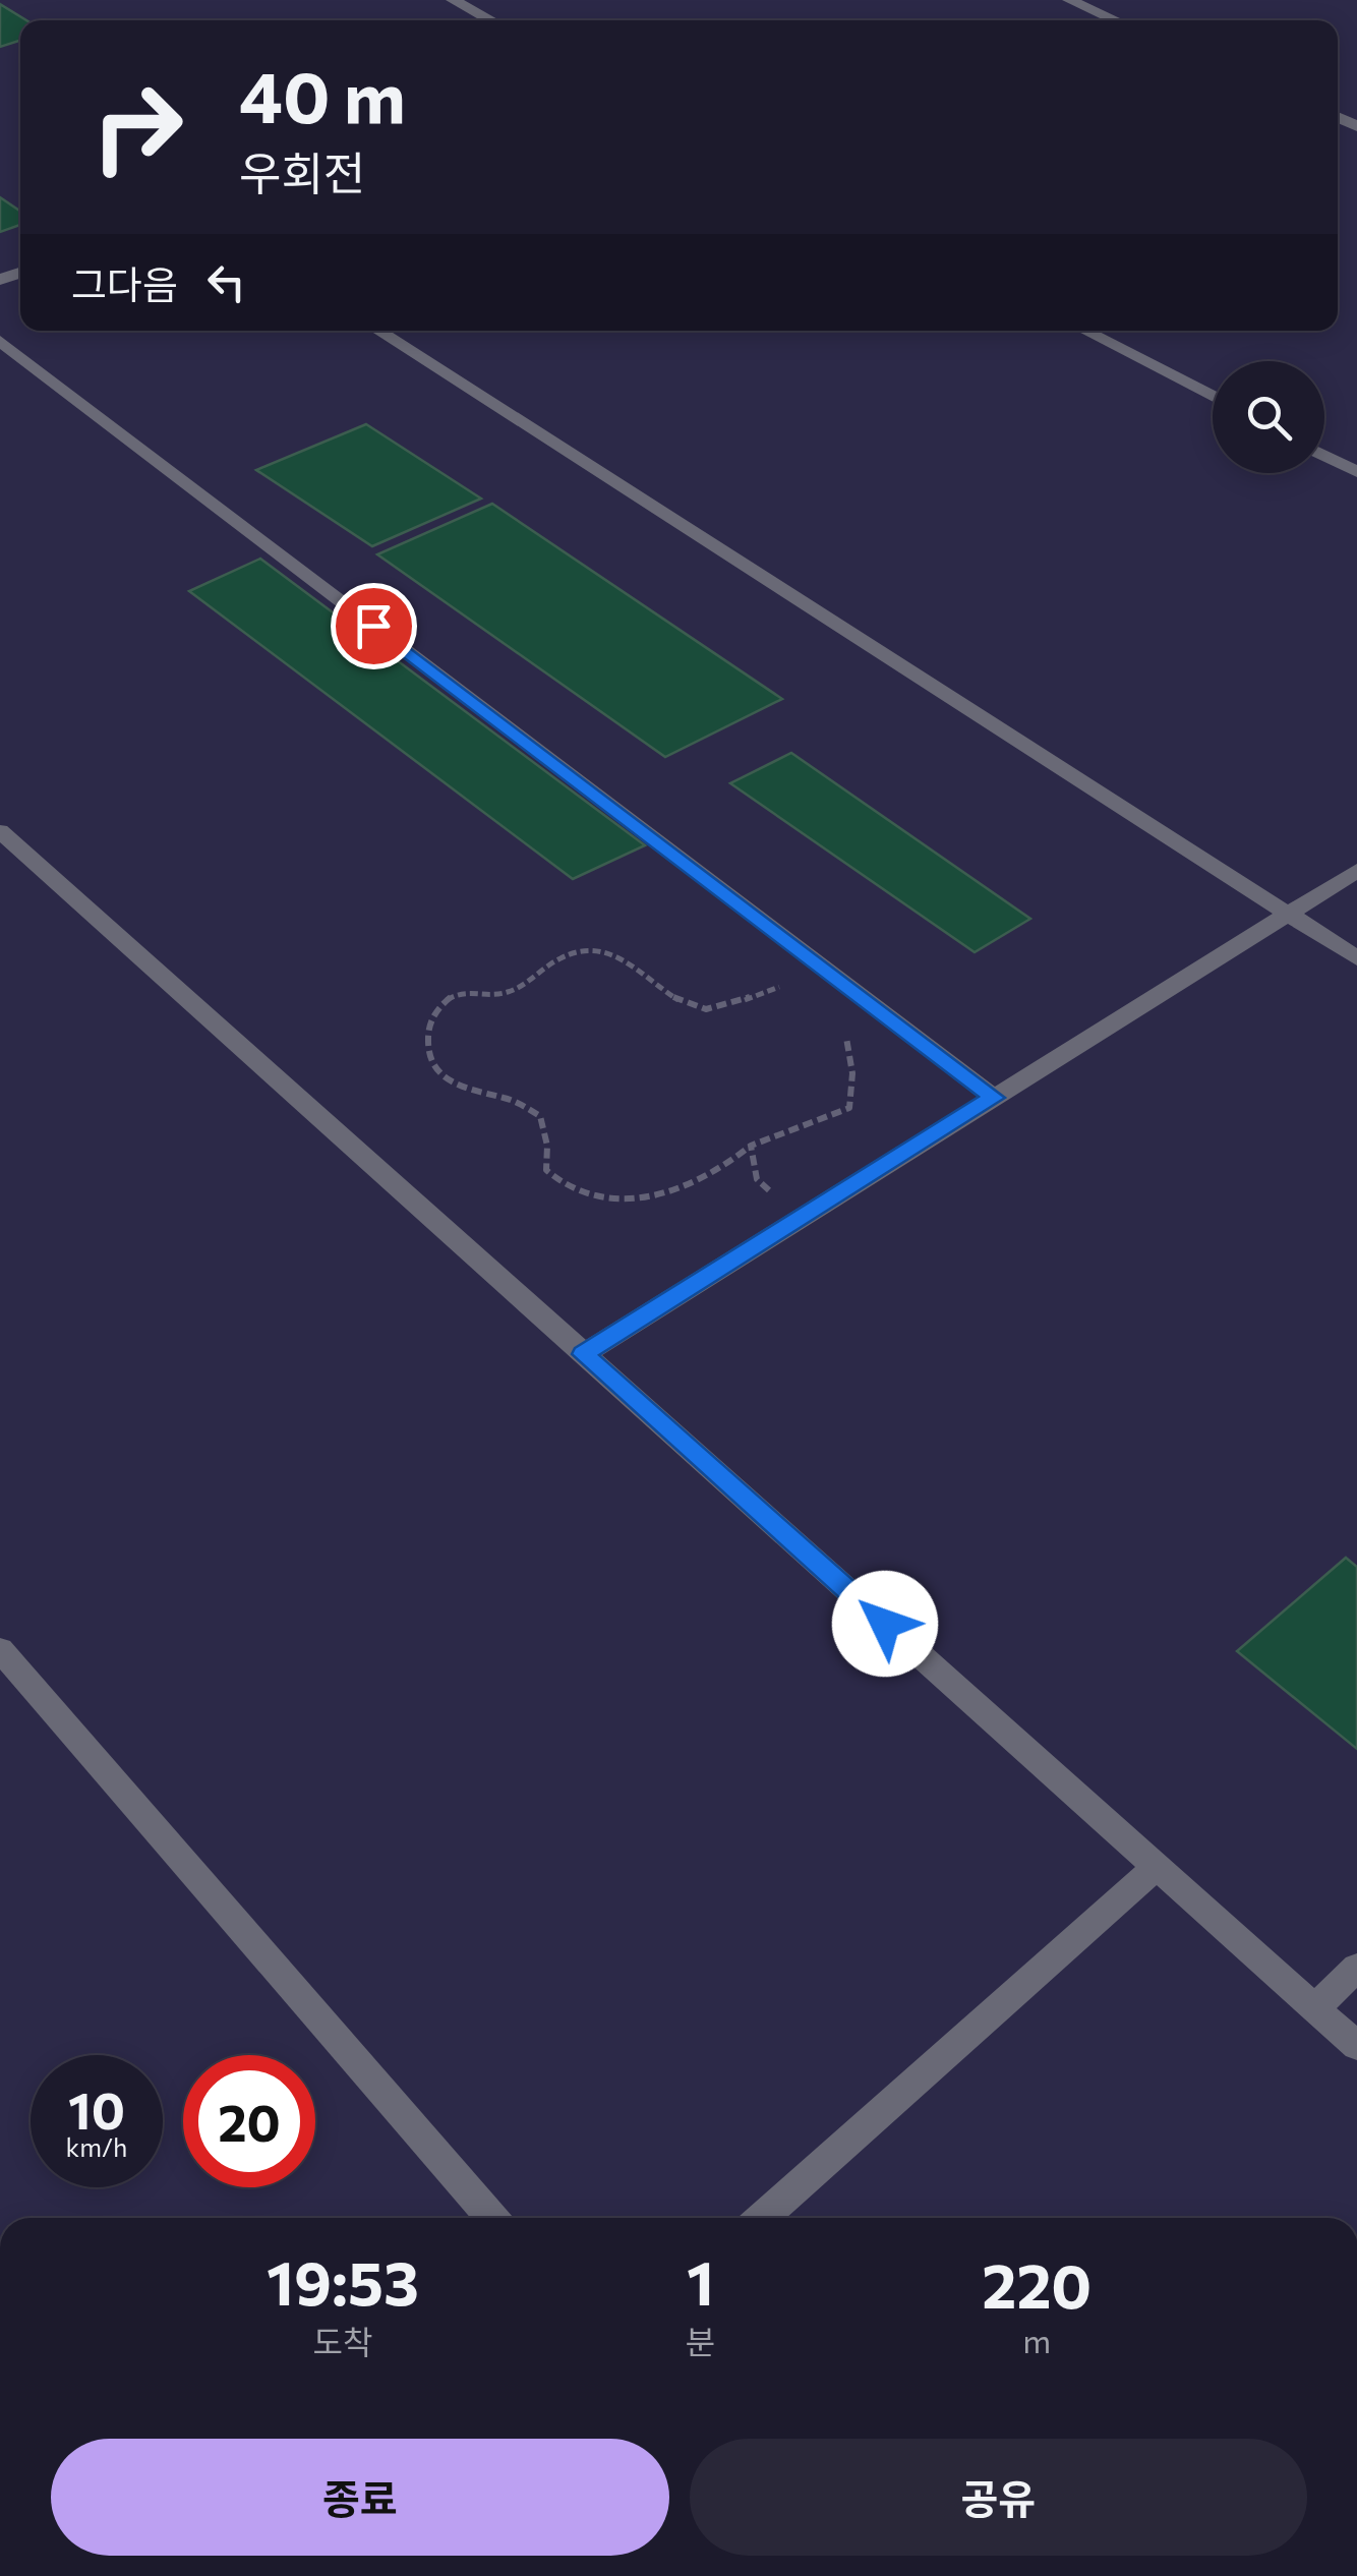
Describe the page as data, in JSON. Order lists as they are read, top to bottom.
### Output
{
  "page": {
    "turn": ["40 m", "우회전"],
    "then": "그다음",
    "speed": "10 km/h",
    "limit": "20",
    "eta": [
      "19:53",
      "도착",
      "1",
      "분",
      "220",
      "m"
    ],
    "buttons": ["종료", "공유"]
  }
}
